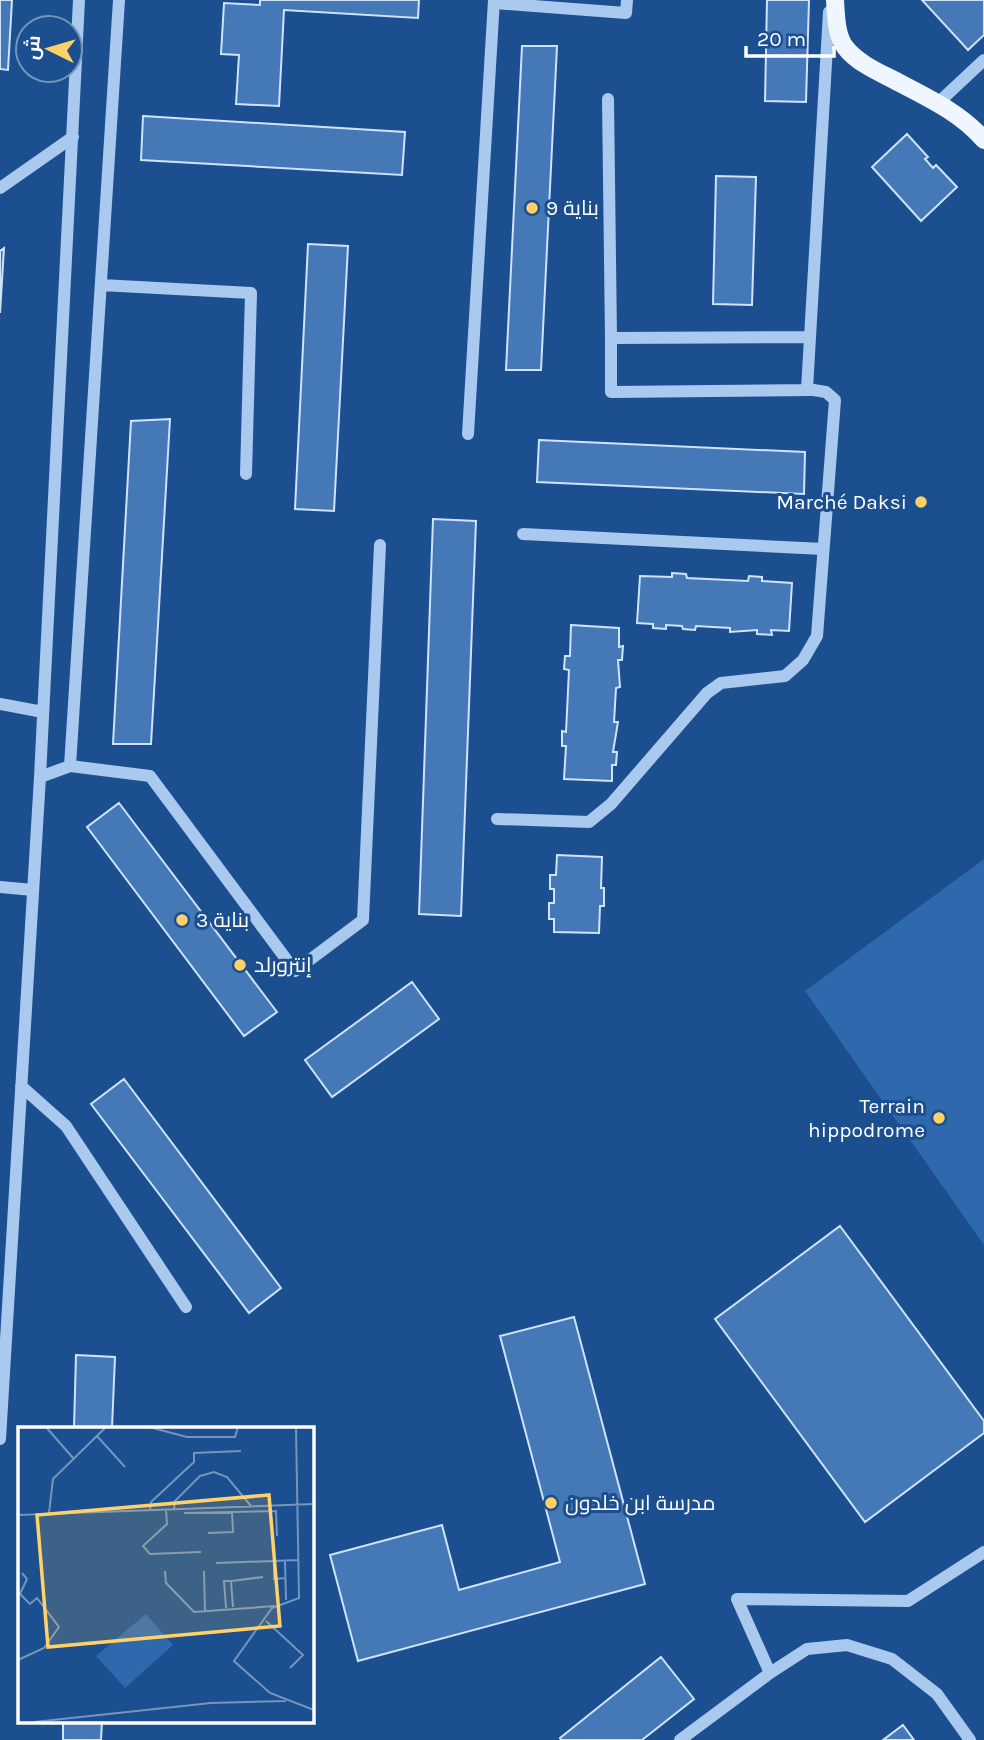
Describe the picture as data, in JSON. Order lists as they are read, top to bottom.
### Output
{
  "places": [
    "بناية 9",
    "Marché Daksi",
    "بناية 3",
    "إنترورلد",
    "Terrain hippodrome",
    "مدرسة ابن خلدون"
  ],
  "scale_bar": "20 m",
  "north": "left"
}
